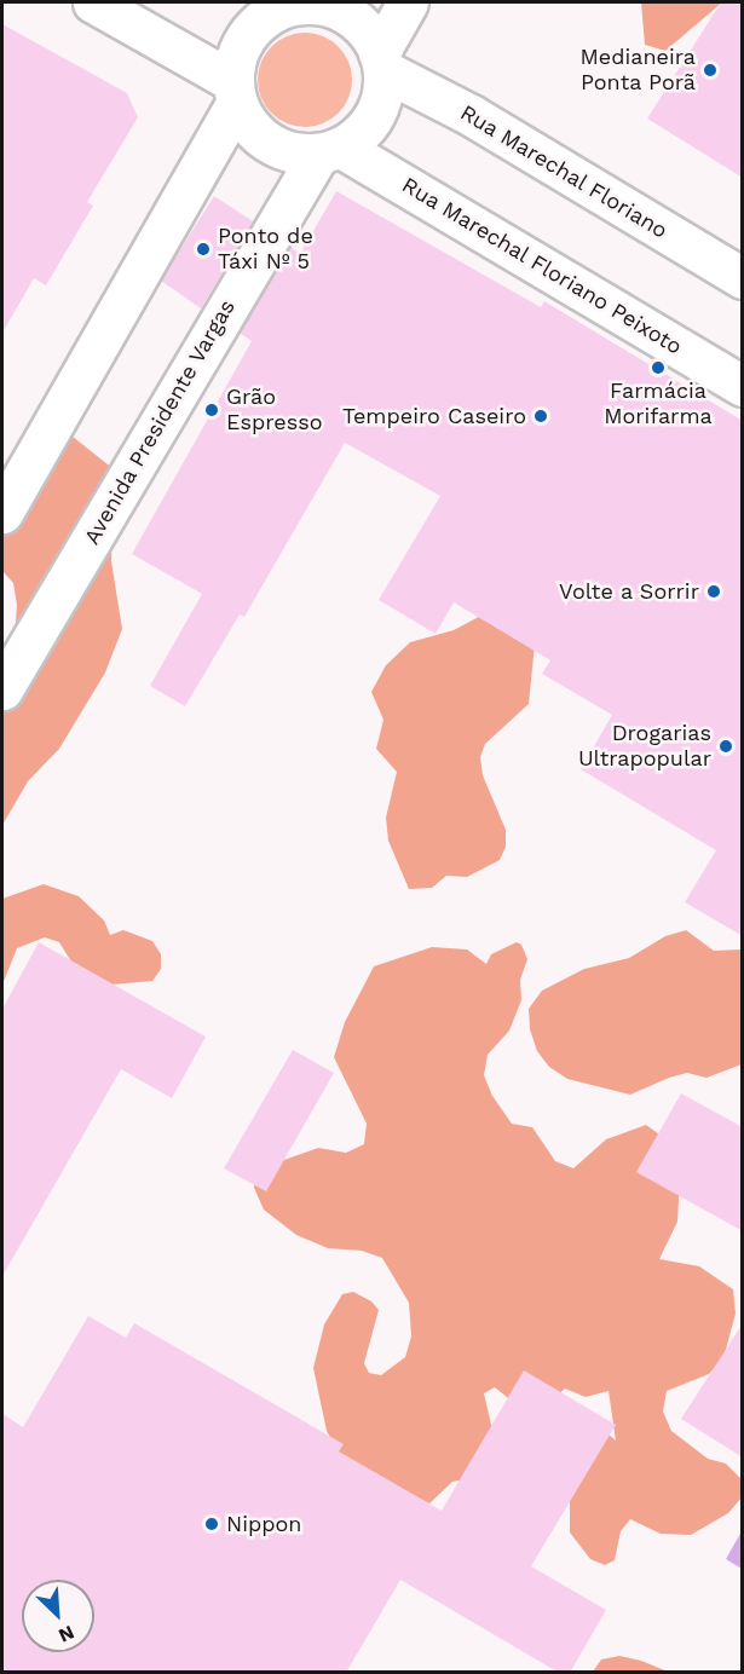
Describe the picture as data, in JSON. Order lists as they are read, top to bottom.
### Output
{
  "streets": {
    "main road": ["Rua Marechal Floriano", "Rua Marechal Floriano Peixoto", "Avenida Presidente Vargas"]
  },
  "crossings": [
    ["Rua Marechal Floriano", "Rua Marechal Floriano Peixoto"],
    ["Rua Marechal Floriano", "Avenida Presidente Vargas"],
    ["Rua Marechal Floriano Peixoto", "Avenida Presidente Vargas"]
  ],
  "places": [
    "Medianeira Ponta Porã",
    "Ponto de Táxi Nº 5",
    "Farmácia Morifarma",
    "Grão Espresso",
    "Tempeiro Caseiro",
    "Volte a Sorrir",
    "Drogarias Ultrapopular",
    "Nippon"
  ],
  "north": "bottom right"
}
